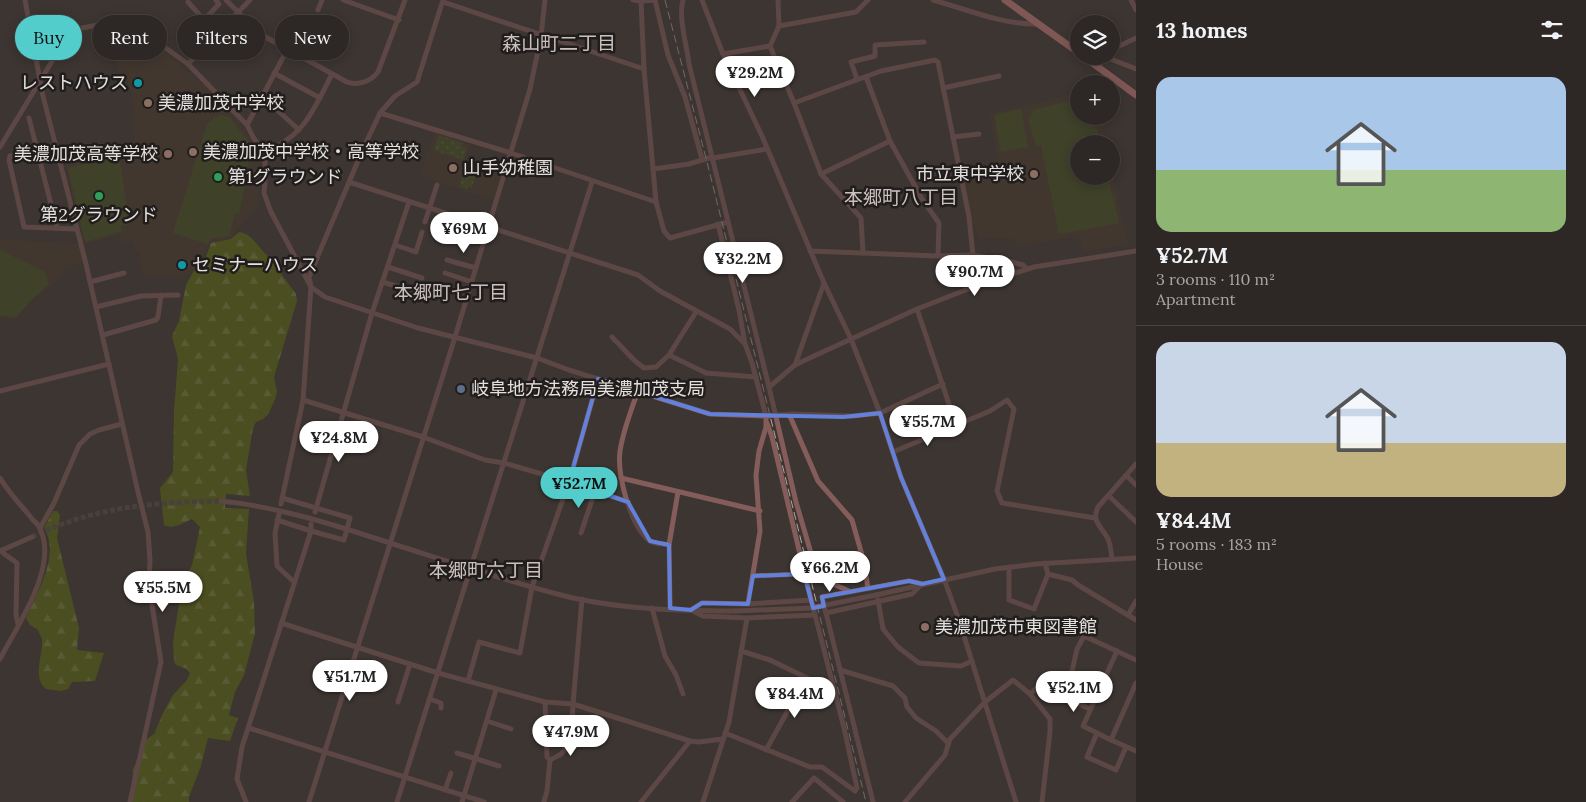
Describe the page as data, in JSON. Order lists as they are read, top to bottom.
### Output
{
  "districts": [
    "森山町二丁目",
    "本郷町八丁目",
    "本郷町七丁目",
    "本郷町六丁目"
  ],
  "places": [
    "レストハウス",
    "美濃加茂中学校",
    "美濃加茂中学校・高等学校",
    "美濃加茂高等学校",
    "山手幼稚園",
    "市立東中学校",
    "第1グラウンド",
    "第2グラウンド",
    "セミナーハウス",
    "岐阜地方法務局美濃加茂支局",
    "美濃加茂市東図書館"
  ],
  "page": {
    "heading": "13 homes",
    "map_buttons": ["+", "−"],
    "chip": [
      "Buy",
      "Rent",
      "Filters",
      "New"
    ],
    "price": [
      "¥29.2M",
      "¥69M",
      "¥32.2M",
      "¥90.7M",
      "¥55.7M",
      "¥24.8M",
      "¥52.7M",
      "¥66.2M",
      "¥55.5M",
      "¥51.7M",
      "¥52.1M",
      "¥84.4M",
      "¥47.9M"
    ],
    "list": [
      {
        "name": "¥52.7M",
        "note": "3 rooms · 110 m² · Apartment"
      },
      {
        "name": "¥84.4M",
        "note": "5 rooms · 183 m² · House"
      }
    ]
  }
}
